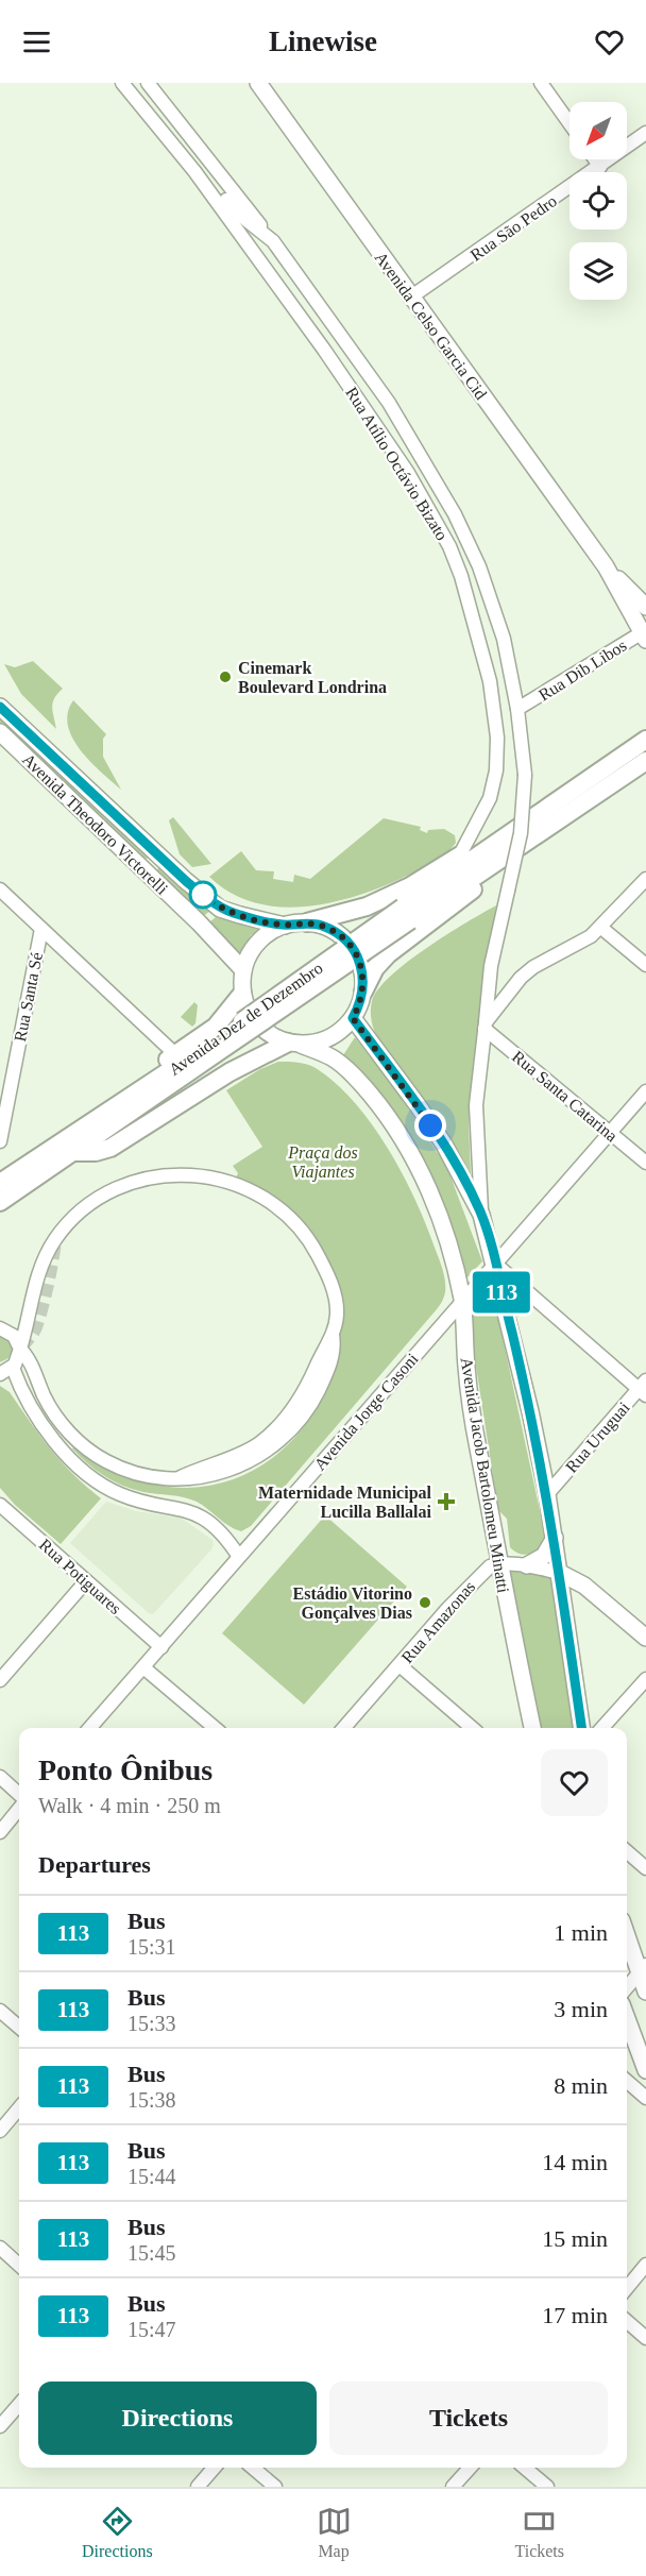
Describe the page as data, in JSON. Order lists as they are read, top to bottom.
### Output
{
  "streets": {
    "highway": ["Avenida Dez de Dezembro"],
    "main road": ["Avenida Celso Garcia Cid", "Avenida Theodoro Victorelli", "Avenida Jacob Bartolomeu Minatti"],
    "street": [
      "Rua São Pedro",
      "Rua Atílio Octávio Bizato",
      "Rua Dib Libos",
      "Rua Santa Sé",
      "Rua Santa Catarina",
      "Avenida Jorge Casoni",
      "Rua Uruguai",
      "Rua Potiguares",
      "Rua Amazonas"
    ]
  },
  "crossings": [
    ["Rua São Pedro", "Avenida Celso Garcia Cid"],
    ["Avenida Celso Garcia Cid", "Rua Dib Libos"],
    ["Avenida Theodoro Victorelli", "Avenida Jacob Bartolomeu Minatti"],
    ["Rua Santa Catarina", "Avenida Jorge Casoni"],
    ["Avenida Jorge Casoni", "Avenida Jacob Bartolomeu Minatti"],
    ["Avenida Jorge Casoni", "Rua Potiguares"],
    ["Avenida Jacob Bartolomeu Minatti", "Rua Amazonas"]
  ],
  "parks": ["Praça dos Viajantes"],
  "places": {
    "other": ["Cinemark Boulevard Londrina", "Estádio Vitorino Gonçalves Dias"],
    "health": ["Maternidade Municipal Lucilla Ballalai"]
  },
  "lines": ["bus line 113"],
  "north": "bottom left",
  "page": {
    "header": "Linewise",
    "on_map": "113",
    "heading": [
      ["Ponto Ônibus", "Walk · 4 min · 250 m"],
      "Departures"
    ],
    "list": [
      {
        "mark": "113",
        "name": "Bus",
        "note": "15:31",
        "value": "1 min"
      },
      {
        "mark": "113",
        "name": "Bus",
        "note": "15:33",
        "value": "3 min"
      },
      {
        "mark": "113",
        "name": "Bus",
        "note": "15:38",
        "value": "8 min"
      },
      {
        "mark": "113",
        "name": "Bus",
        "note": "15:44",
        "value": "14 min"
      },
      {
        "mark": "113",
        "name": "Bus",
        "note": "15:45",
        "value": "15 min"
      },
      {
        "mark": "113",
        "name": "Bus",
        "note": "15:47",
        "value": "17 min"
      }
    ],
    "buttons": ["Directions", "Tickets"],
    "tabs": ["Directions", "Map", "Tickets"]
  }
}
